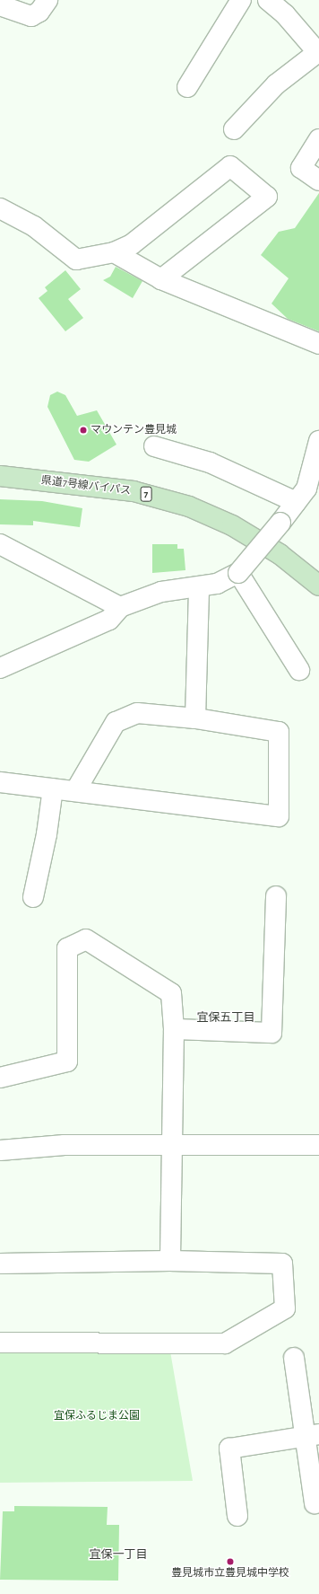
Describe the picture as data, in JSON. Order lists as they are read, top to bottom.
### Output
{
  "streets": {
    "main road": ["県道7号線バイパス", "7"]
  },
  "districts": ["宜保五丁目", "宜保一丁目"],
  "parks": ["宜保ふるじま公園"],
  "places": ["マウンテン豊見城", "豊見城市立豊見城中学校"]
}
